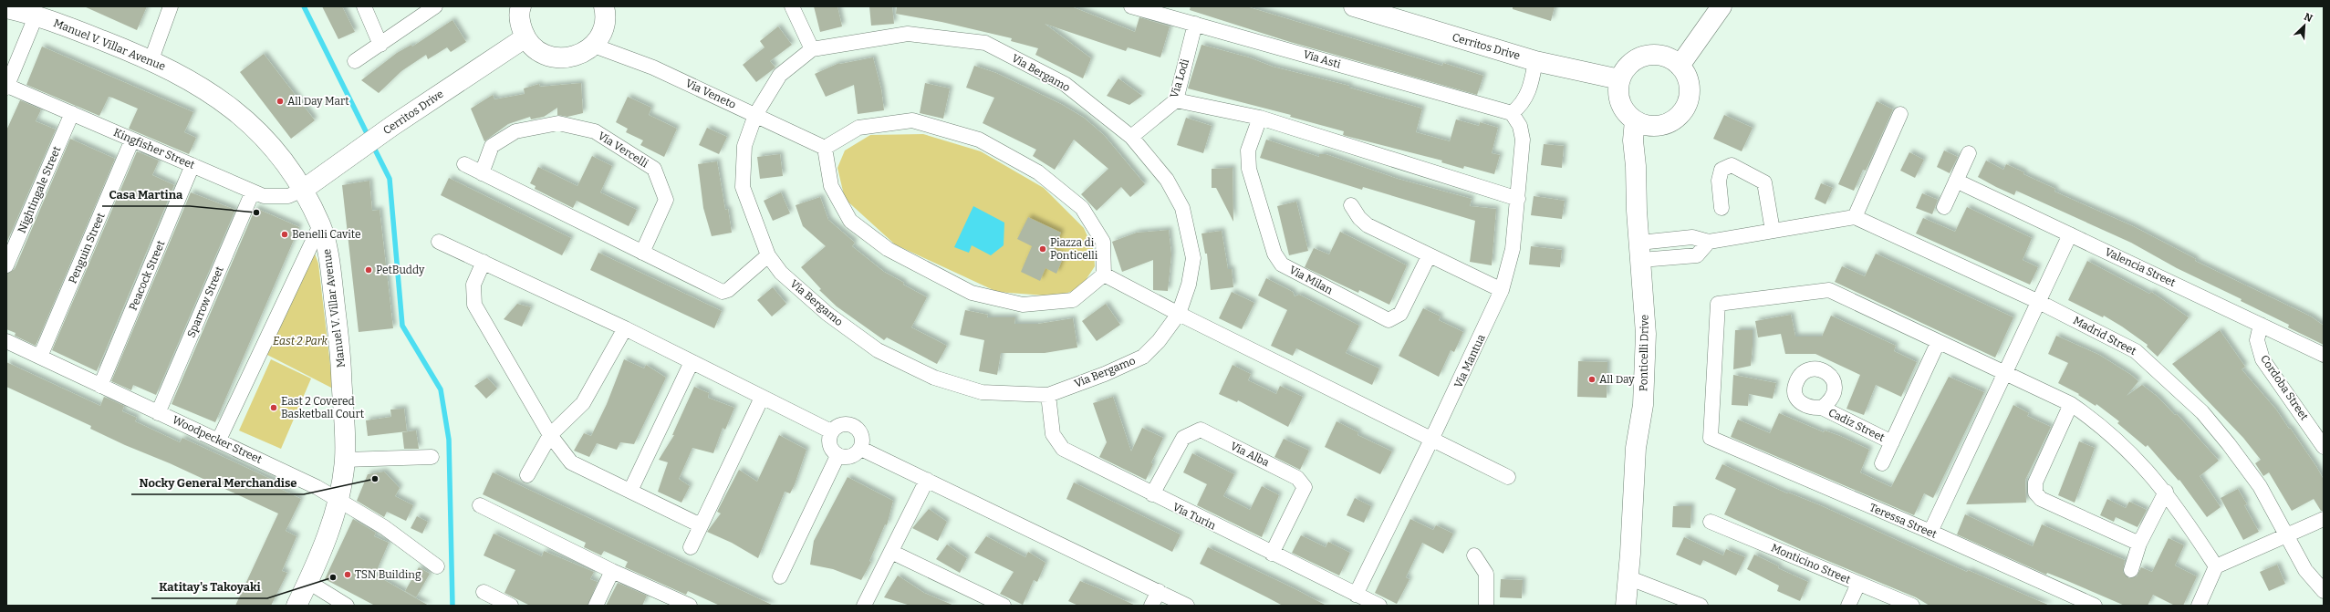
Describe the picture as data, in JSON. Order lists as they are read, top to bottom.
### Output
{
  "streets": {
    "street": [
      "Manuel V. Villar Avenue",
      "Cerritos Drive",
      "Via Asti",
      "Via Bergamo",
      "Via Lodi",
      "Via Veneto",
      "Kingfisher Street",
      "Via Vercelli",
      "Nightingale Street",
      "Penguin Street",
      "Valencia Street",
      "Peacock Street",
      "Via Milan",
      "Sparrow Street",
      "Madrid Street",
      "Ponticelli Drive",
      "Via Mantua",
      "Cordoba Street",
      "Cadiz Street",
      "Woodpecker Street",
      "Via Alba",
      "Via Turin",
      "Teressa Street",
      "Monticino Street"
    ]
  },
  "crossings": [
    ["Manuel V. Villar Avenue", "Cerritos Drive"],
    ["Manuel V. Villar Avenue", "Kingfisher Street"],
    ["Manuel V. Villar Avenue", "Woodpecker Street"],
    ["Cerritos Drive", "Kingfisher Street"],
    ["Cerritos Drive", "Ponticelli Drive"],
    ["Via Asti", "Via Lodi"],
    ["Via Asti", "Via Mantua"],
    ["Via Bergamo", "Via Lodi"],
    ["Via Bergamo", "Via Veneto"],
    ["Via Bergamo", "Via Turin"],
    ["Kingfisher Street", "Nightingale Street"],
    ["Kingfisher Street", "Penguin Street"],
    ["Kingfisher Street", "Peacock Street"],
    ["Kingfisher Street", "Sparrow Street"],
    ["Penguin Street", "Woodpecker Street"],
    ["Valencia Street", "Cordoba Street"],
    ["Peacock Street", "Woodpecker Street"],
    ["Sparrow Street", "Woodpecker Street"],
    ["Via Mantua", "Via Turin"],
    ["Via Alba", "Via Turin"]
  ],
  "parks": ["East 2 Park"],
  "places": [
    "All Day Mart",
    "Casa Martina",
    "Benelli Cavite",
    "Piazza di Ponticelli",
    "PetBuddy",
    "All Day",
    "East 2 Covered Basketball Court",
    "Nocky General Merchandise",
    "TSN Building",
    "Katitay's Takoyaki"
  ],
  "north": "top right"
}
